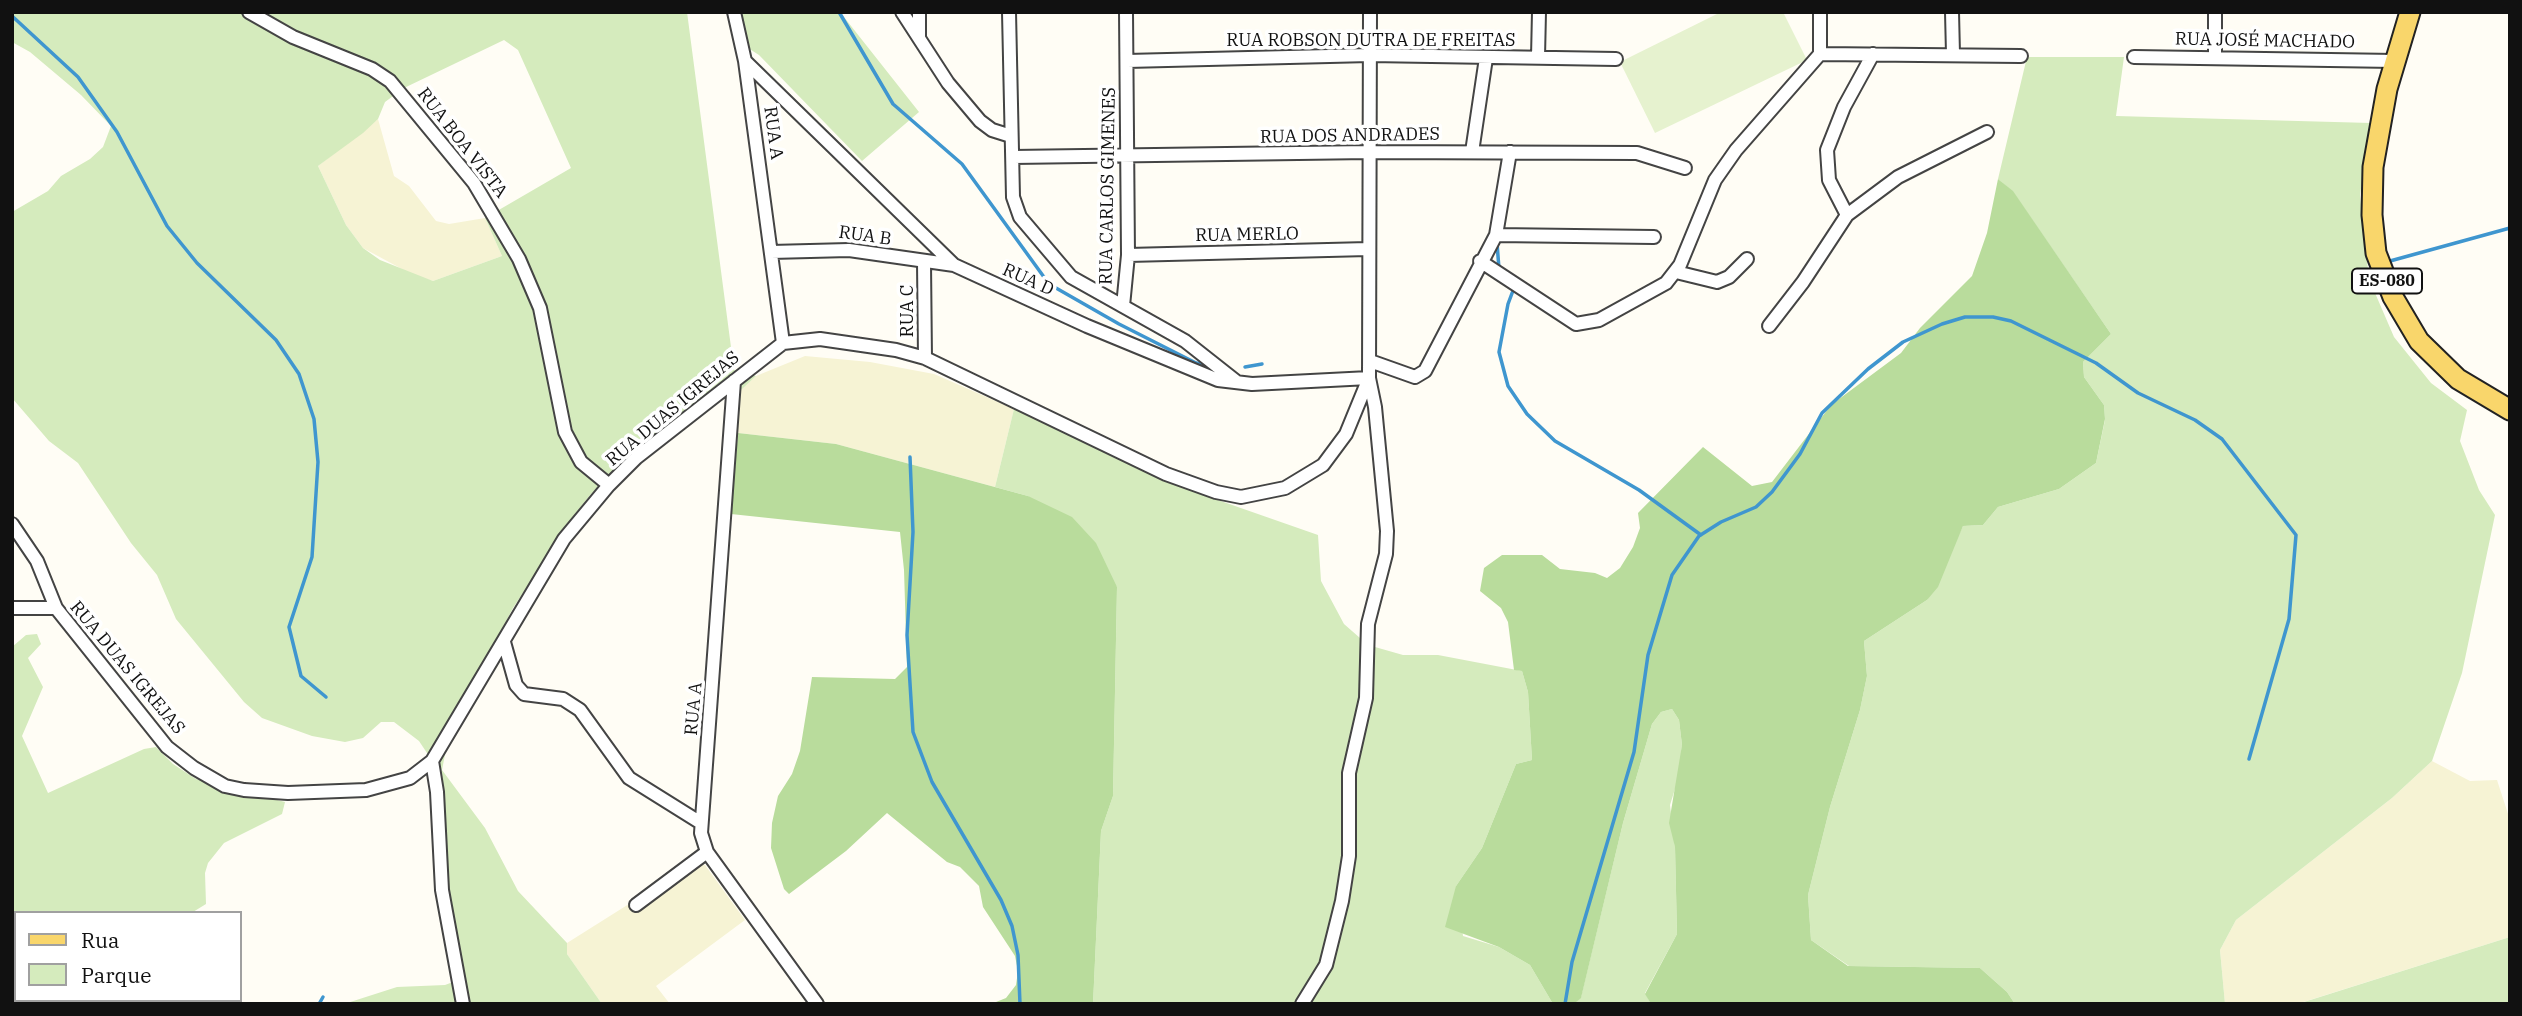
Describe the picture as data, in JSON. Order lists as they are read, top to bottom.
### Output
{
  "streets": {
    "main road": ["ES-080"],
    "street": [
      "RUA ROBSON DUTRA DE FREITAS",
      "RUA JOSÉ MACHADO",
      "RUA A",
      "RUA DOS ANDRADES",
      "RUA BOA VISTA",
      "RUA CARLOS GIMENES",
      "RUA MERLO",
      "RUA B",
      "RUA D",
      "RUA C",
      "RUA DUAS IGREJAS"
    ]
  },
  "crossings": [
    ["RUA ROBSON DUTRA DE FREITAS", "RUA CARLOS GIMENES"],
    ["RUA JOSÉ MACHADO", "ES-080"],
    ["RUA A", "RUA B"],
    ["RUA A", "RUA D"],
    ["RUA A", "RUA DUAS IGREJAS"],
    ["RUA DOS ANDRADES", "RUA CARLOS GIMENES"],
    ["RUA BOA VISTA", "RUA DUAS IGREJAS"],
    ["RUA CARLOS GIMENES", "RUA MERLO"],
    ["RUA CARLOS GIMENES", "RUA D"],
    ["RUA B", "RUA D"],
    ["RUA B", "RUA C"]
  ],
  "legend": ["Rua", "Parque"]
}
